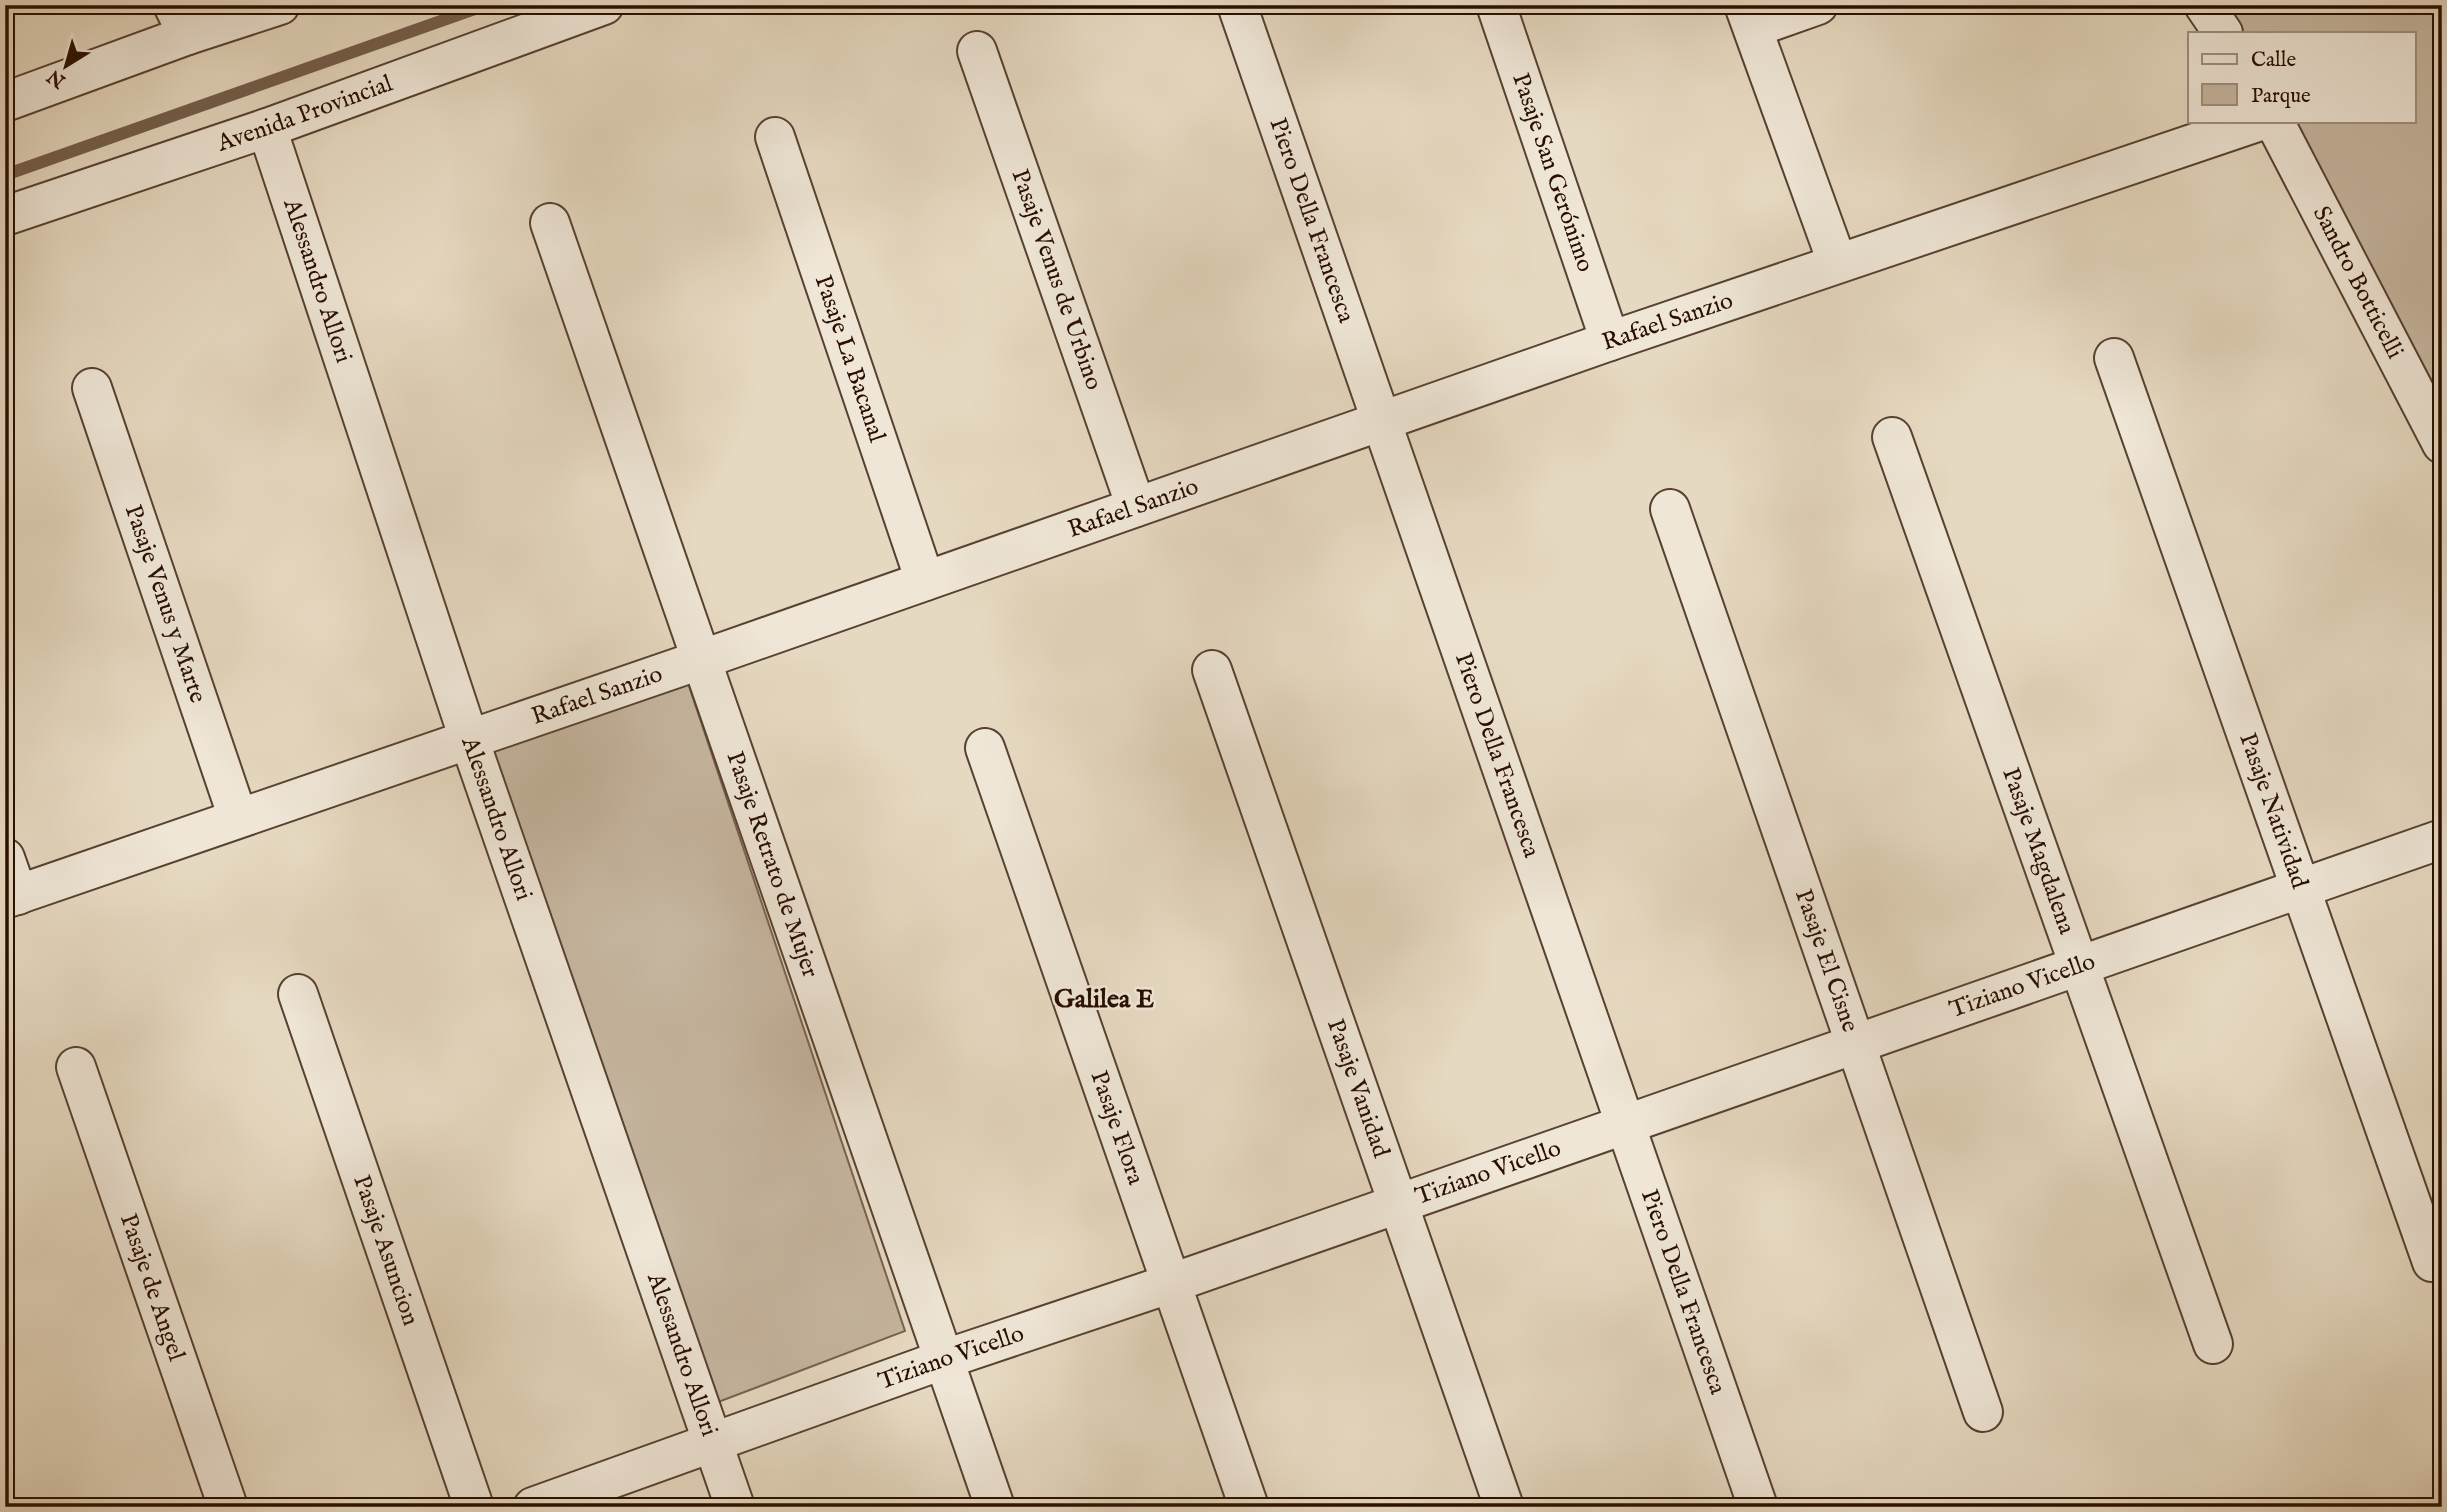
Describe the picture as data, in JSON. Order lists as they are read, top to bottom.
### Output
{
  "streets": {
    "street": [
      "Avenida Provincial",
      "Pasaje San Gerónimo",
      "Piero Della Francesca",
      "Pasaje Venus de Urbino",
      "Alessandro Allori",
      "Sandro Botticelli",
      "Rafael Sanzio",
      "Pasaje La Bacanal",
      "Pasaje Venus y Marte",
      "Pasaje Natividad",
      "Pasaje Magdalena",
      "Pasaje Retrato de Mujer",
      "Pasaje El Cisne",
      "Tiziano Vicello",
      "Pasaje Vanidad",
      "Pasaje Flora",
      "Pasaje Asuncion",
      "Pasaje de Angel"
    ]
  },
  "crossings": [
    ["Avenida Provincial", "Alessandro Allori"],
    ["Pasaje San Gerónimo", "Rafael Sanzio"],
    ["Piero Della Francesca", "Rafael Sanzio"],
    ["Piero Della Francesca", "Tiziano Vicello"],
    ["Pasaje Venus de Urbino", "Rafael Sanzio"],
    ["Alessandro Allori", "Rafael Sanzio"],
    ["Alessandro Allori", "Tiziano Vicello"],
    ["Rafael Sanzio", "Pasaje La Bacanal"],
    ["Rafael Sanzio", "Pasaje Venus y Marte"],
    ["Rafael Sanzio", "Pasaje Retrato de Mujer"],
    ["Pasaje Natividad", "Tiziano Vicello"],
    ["Pasaje Magdalena", "Tiziano Vicello"],
    ["Pasaje Retrato de Mujer", "Tiziano Vicello"],
    ["Pasaje El Cisne", "Tiziano Vicello"],
    ["Tiziano Vicello", "Pasaje Vanidad"],
    ["Tiziano Vicello", "Pasaje Flora"]
  ],
  "districts": ["Galilea E"],
  "legend": ["Calle", "Parque"],
  "north": "bottom left"
}
